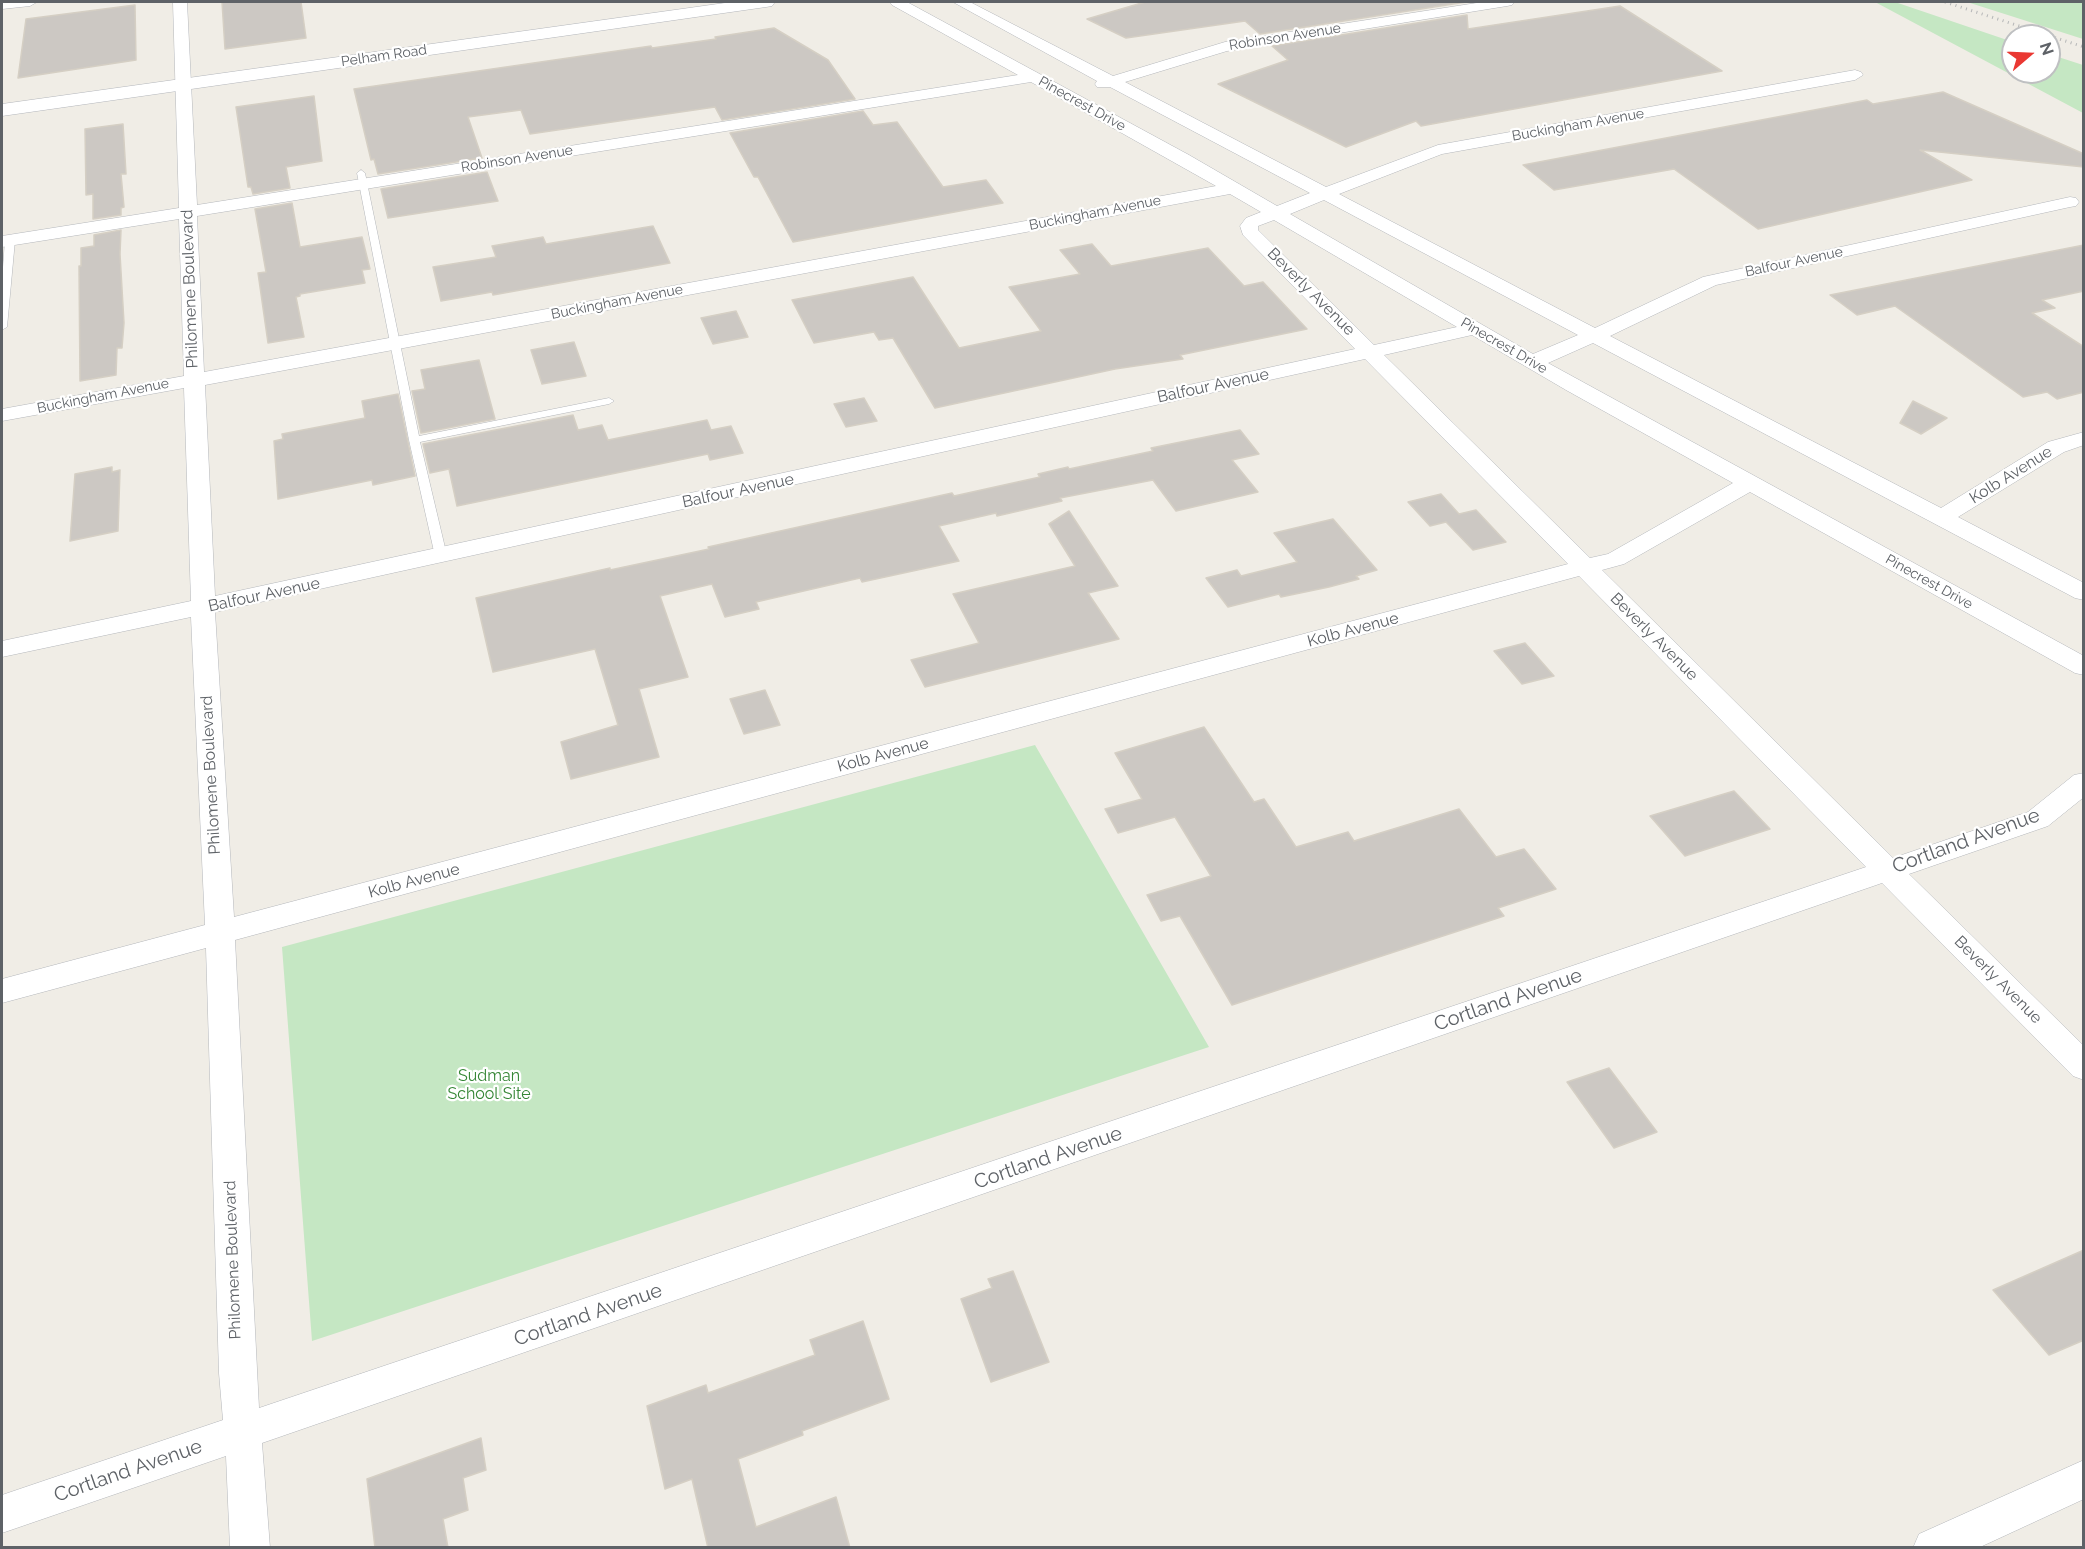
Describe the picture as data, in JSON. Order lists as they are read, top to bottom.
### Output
{
  "streets": {
    "main road": ["Pelham Road"],
    "street": [
      "Robinson Avenue",
      "Pinecrest Drive",
      "Buckingham Avenue",
      "Balfour Avenue",
      "Philomene Boulevard",
      "Beverly Avenue",
      "Kolb Avenue",
      "Cortland Avenue"
    ]
  },
  "crossings": [
    ["Robinson Avenue", "Pinecrest Drive"],
    ["Robinson Avenue", "Philomene Boulevard"],
    ["Pelham Road", "Philomene Boulevard"],
    ["Pinecrest Drive", "Buckingham Avenue"],
    ["Pinecrest Drive", "Balfour Avenue"],
    ["Pinecrest Drive", "Beverly Avenue"],
    ["Pinecrest Drive", "Kolb Avenue"],
    ["Buckingham Avenue", "Philomene Boulevard"],
    ["Buckingham Avenue", "Beverly Avenue"],
    ["Balfour Avenue", "Philomene Boulevard"],
    ["Balfour Avenue", "Beverly Avenue"],
    ["Philomene Boulevard", "Kolb Avenue"],
    ["Philomene Boulevard", "Cortland Avenue"],
    ["Beverly Avenue", "Kolb Avenue"],
    ["Beverly Avenue", "Cortland Avenue"]
  ],
  "parks": ["Sudman School Site"],
  "north": "right"
}
